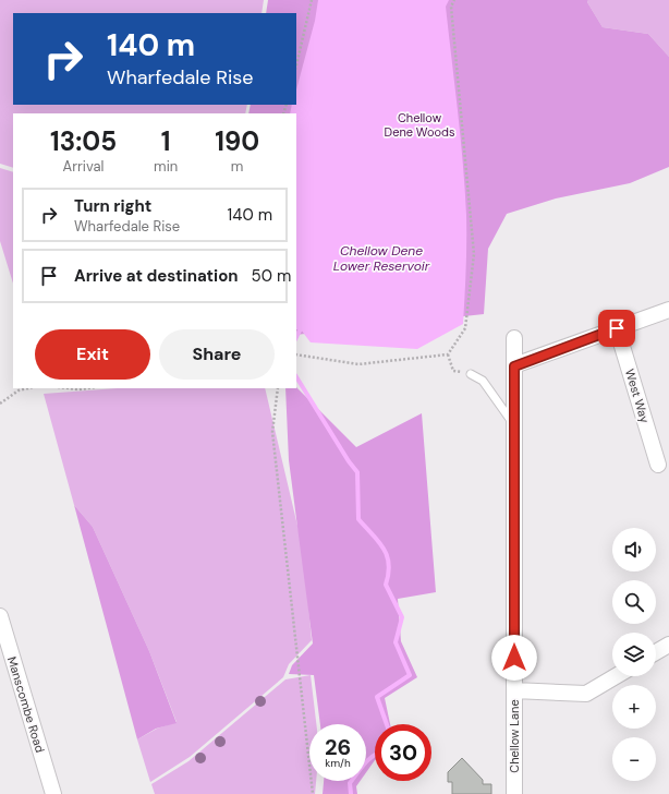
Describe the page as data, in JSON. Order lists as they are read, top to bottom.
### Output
{
  "streets": {
    "street": ["West Way", "Manscombe Road", "Chellow Lane"]
  },
  "water": ["Chellow Dene Lower Reservoir"],
  "parks": ["Chellow Dene Woods"],
  "page": {
    "turn": ["140 m", "Wharfedale Rise"],
    "eta": [
      "13:05",
      "Arrival",
      "1",
      "min",
      "190",
      "m"
    ],
    "list": [
      {
        "name": "Turn right",
        "note": "Wharfedale Rise",
        "value": "140 m"
      },
      {
        "name": "Arrive at destination",
        "value": "50 m"
      }
    ],
    "buttons": ["Exit", "Share"],
    "map_buttons": ["+", "−"],
    "speed": "26 km/h",
    "limit": "30"
  }
}
